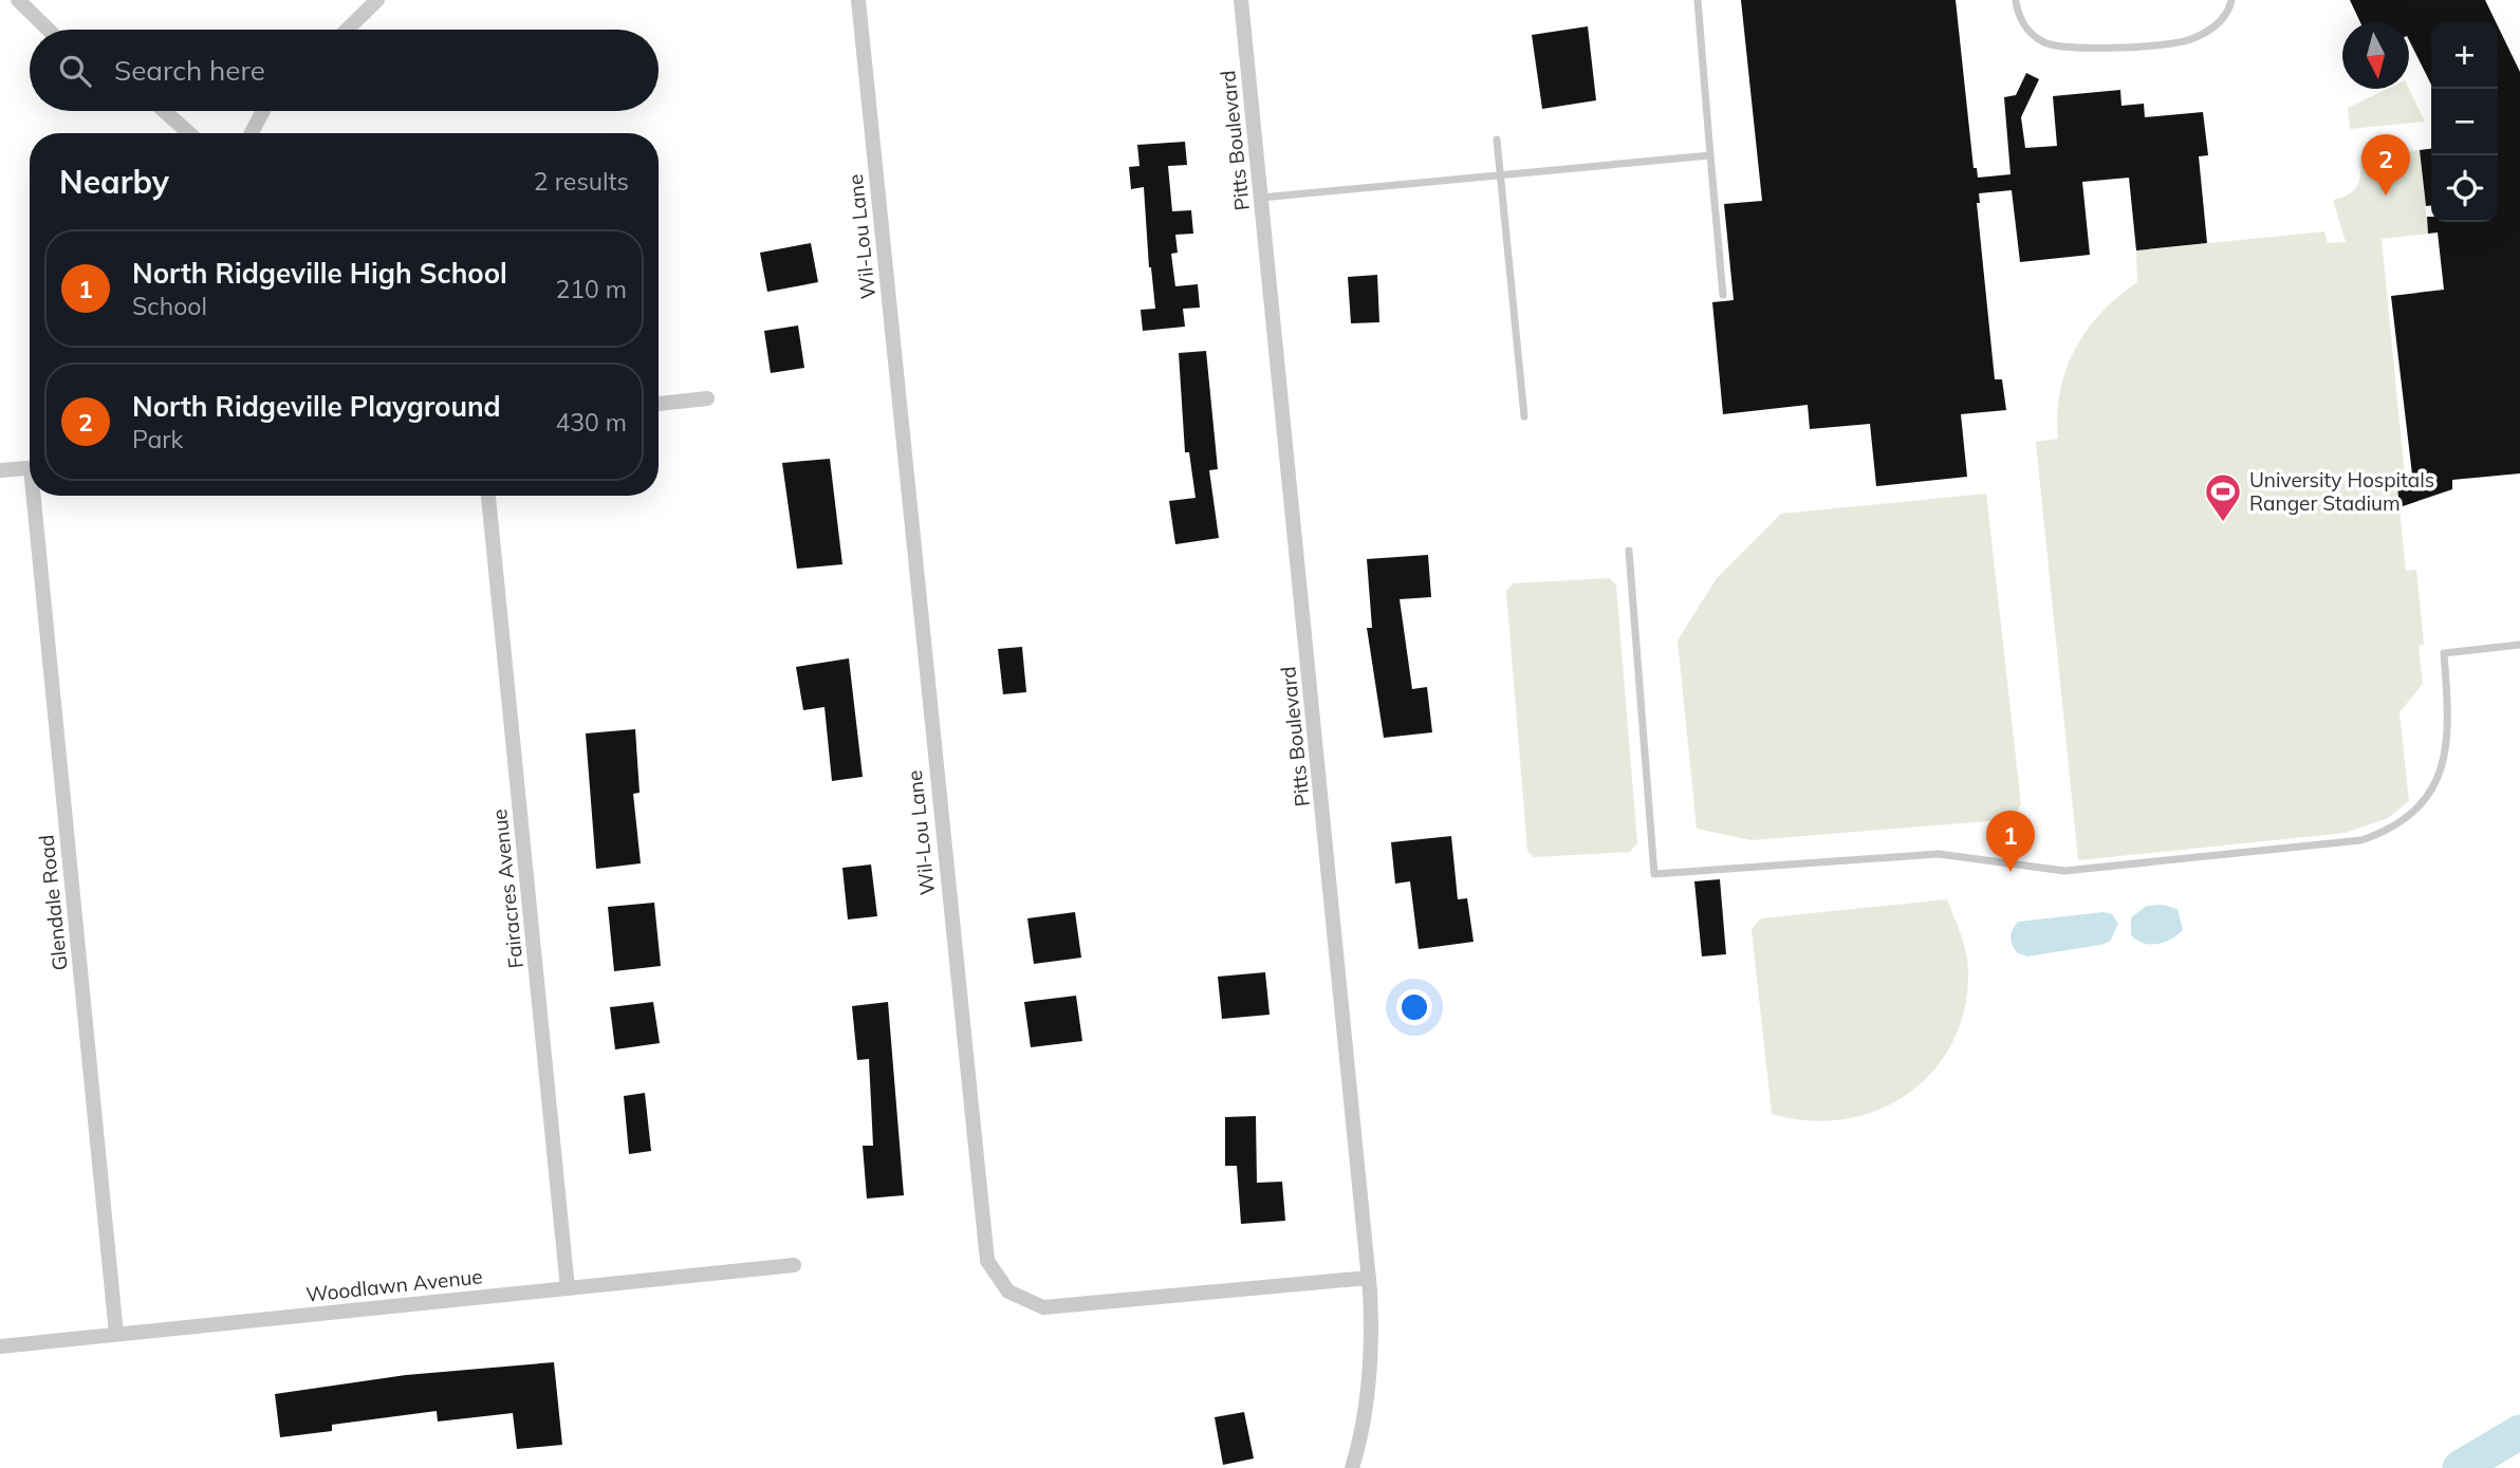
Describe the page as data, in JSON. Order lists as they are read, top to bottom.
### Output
{
  "streets": {
    "street": [
      "Pitts Boulevard",
      "Wil-Lou Lane",
      "Fairacres Avenue",
      "Glendale Road",
      "Woodlawn Avenue"
    ]
  },
  "crossings": [
    ["Pitts Boulevard", "Wil-Lou Lane"],
    ["Fairacres Avenue", "Woodlawn Avenue"],
    ["Glendale Road", "Woodlawn Avenue"]
  ],
  "places": {
    "sports": ["University Hospitals Ranger Stadium"]
  },
  "north": "bottom",
  "page": {
    "map_buttons": ["+", "−"],
    "search": "Search here",
    "heading": ["Nearby", "2 results"],
    "pins": ["2", "1"],
    "list": [
      {
        "mark": "1",
        "name": "North Ridgeville High School",
        "note": "School",
        "value": "210 m"
      },
      {
        "mark": "2",
        "name": "North Ridgeville Playground",
        "note": "Park",
        "value": "430 m"
      }
    ]
  }
}
